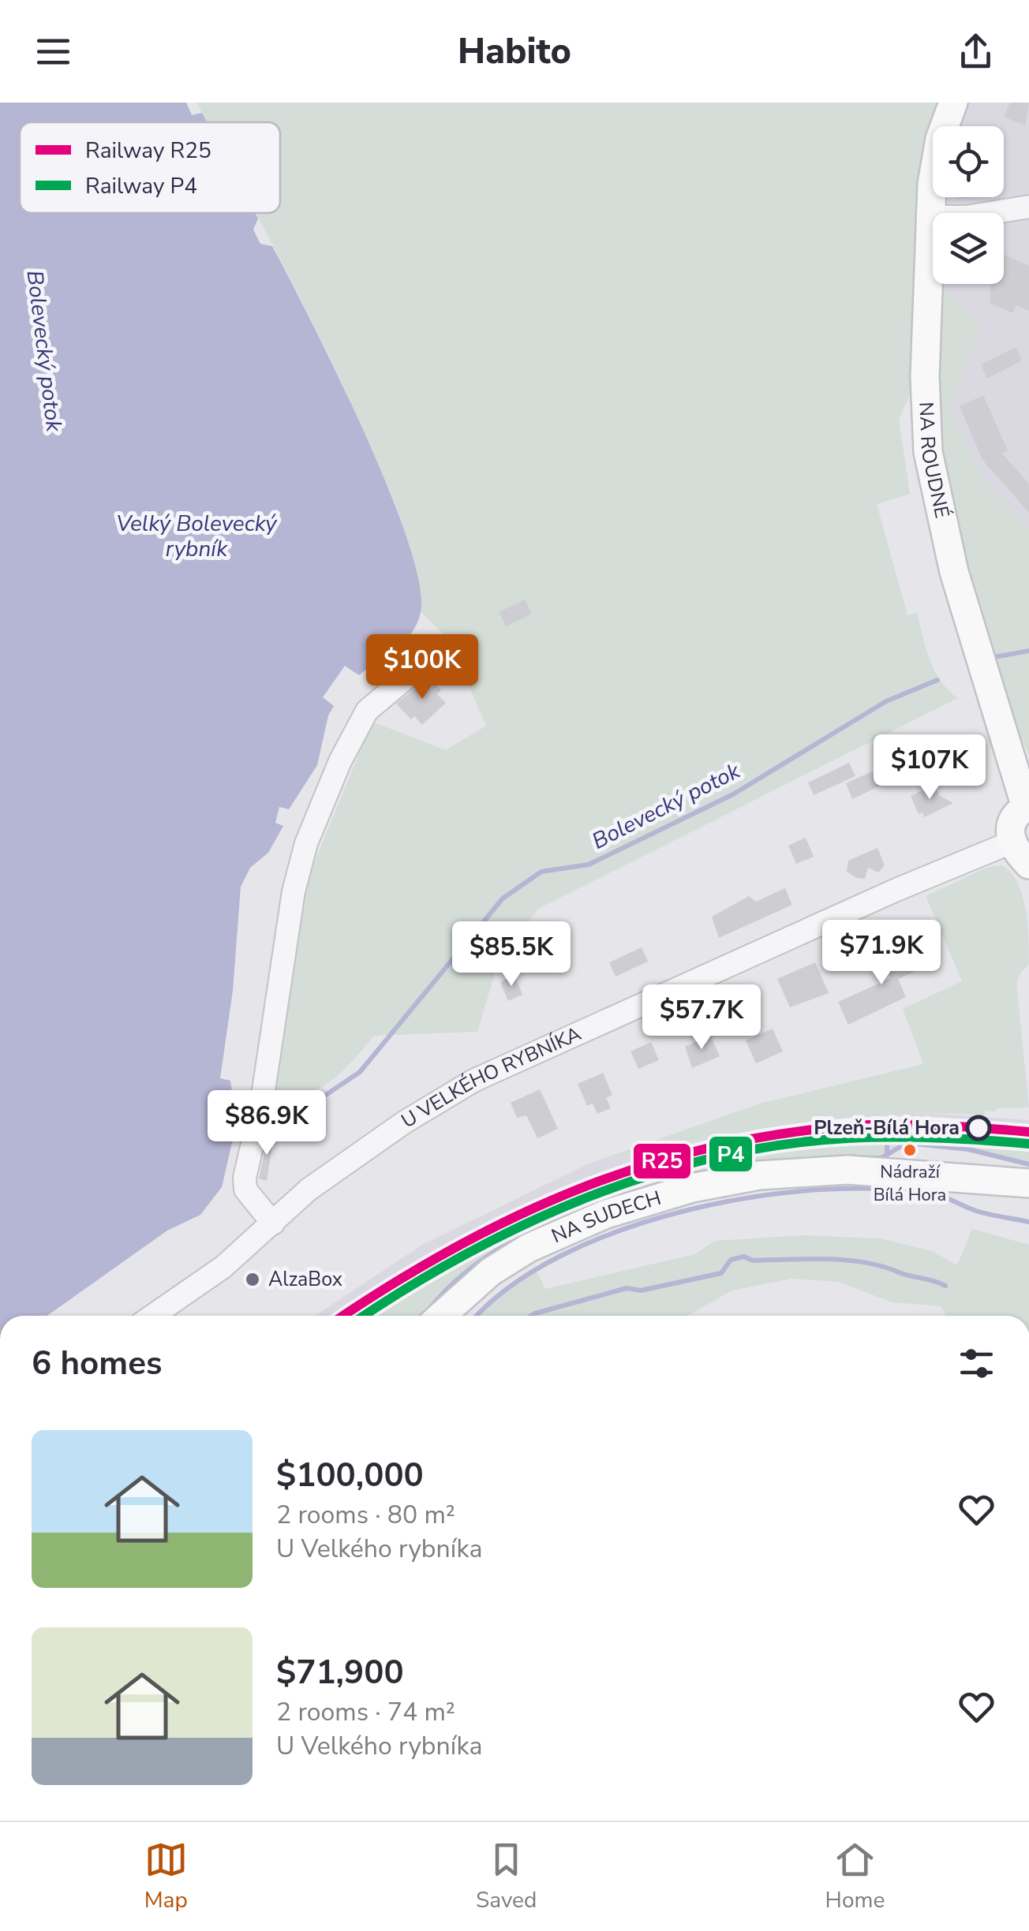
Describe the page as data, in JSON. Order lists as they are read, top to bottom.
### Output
{
  "streets": {
    "main road": ["NA ROUDNÉ", "NA SUDECH"],
    "street": ["U VELKÉHO RYBNÍKA"]
  },
  "crossings": [
    ["NA ROUDNÉ", "U VELKÉHO RYBNÍKA"]
  ],
  "water": ["Bolevecký potok", "Velký Bolevecký rybník"],
  "places": ["Plzeň-Bílá Hora", "Nádraží Bílá Hora", "AlzaBox"],
  "lines": ["rail line R25", "rail line P4"],
  "legend": ["Railway R25", "Railway P4"],
  "page": {
    "header": "Habito",
    "price": [
      "$100K",
      "$107K",
      "$71.9K",
      "$85.5K",
      "$57.7K",
      "$86.9K"
    ],
    "heading": "6 homes",
    "list": [
      {
        "name": "$100,000",
        "note": "2 rooms · 80 m² · U Velkého rybníka"
      },
      {
        "name": "$71,900",
        "note": "2 rooms · 74 m² · U Velkého rybníka"
      }
    ],
    "tabs": ["Map", "Saved", "Home"]
  }
}
